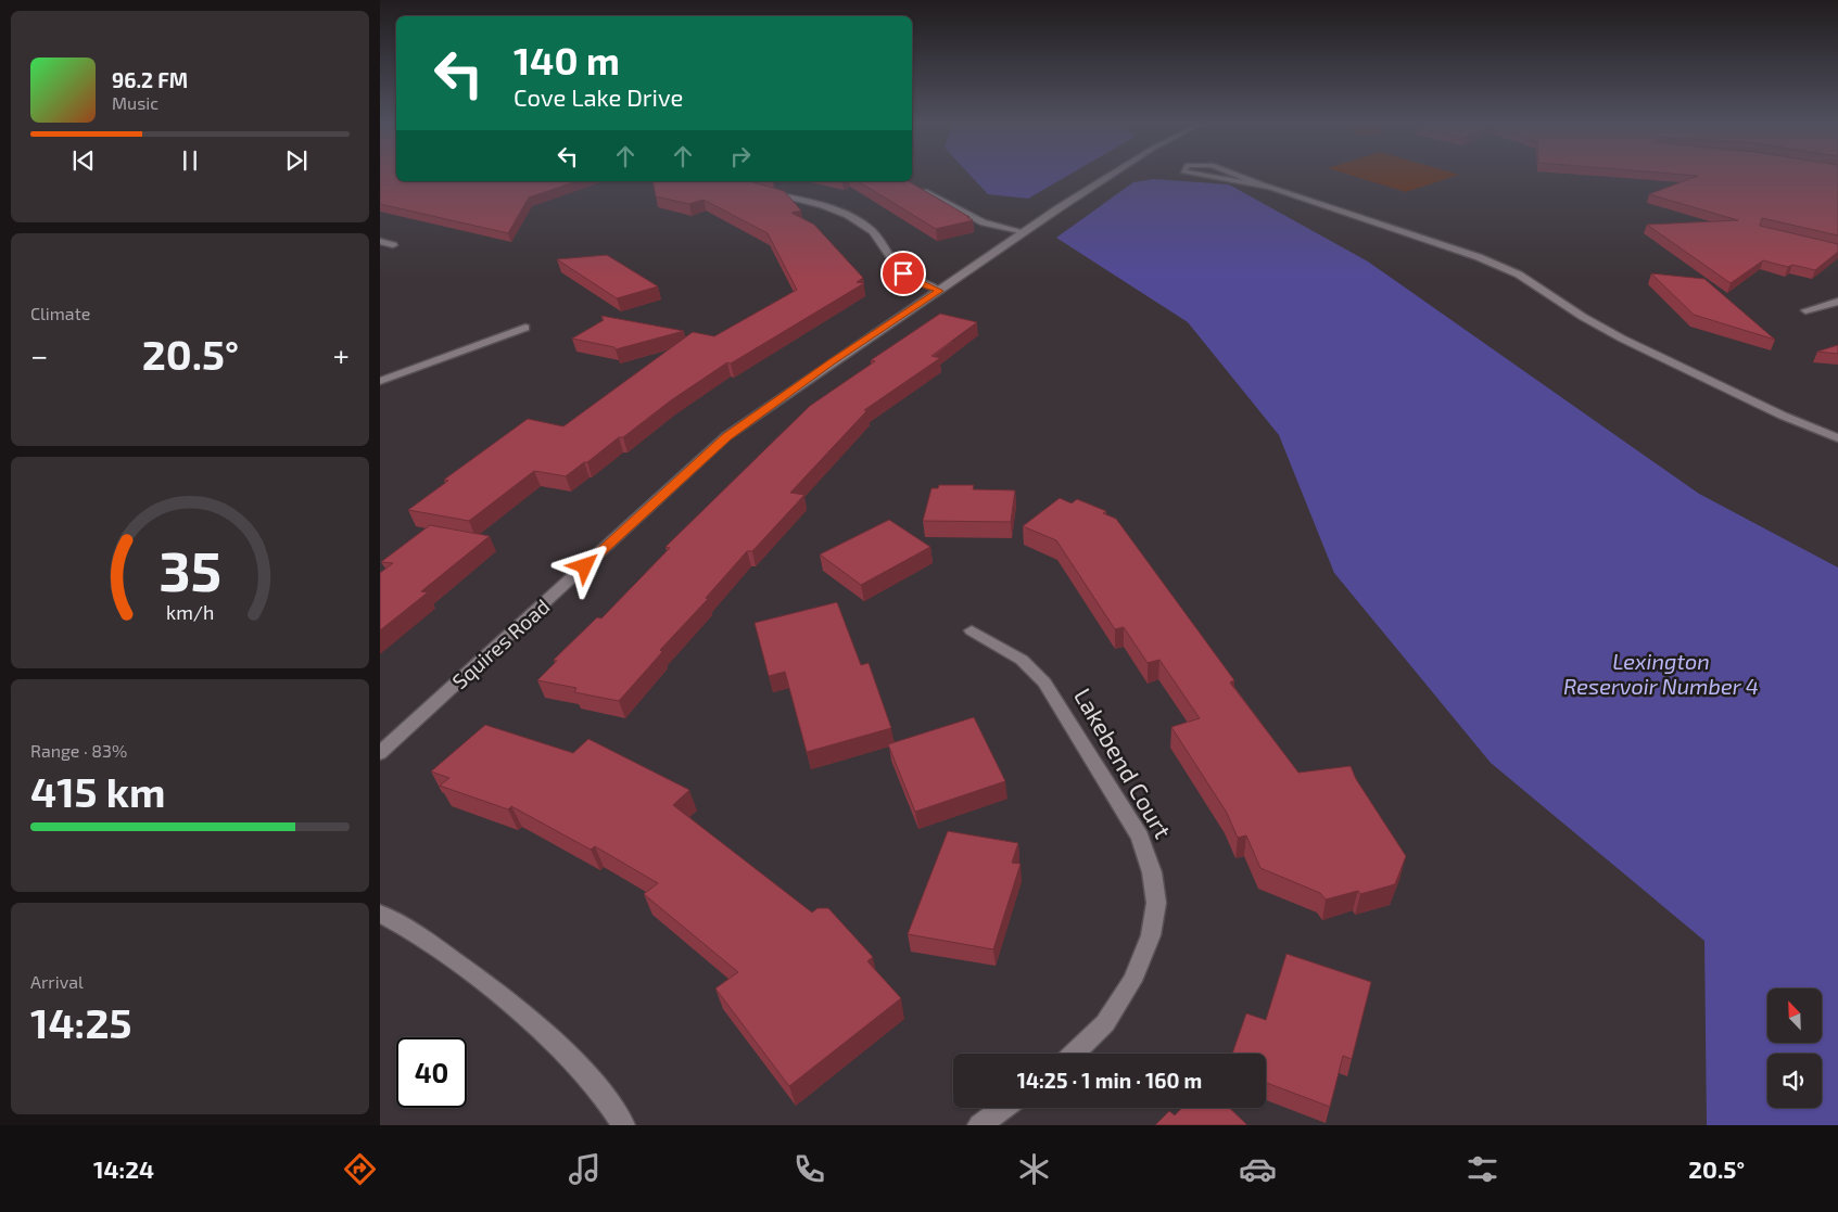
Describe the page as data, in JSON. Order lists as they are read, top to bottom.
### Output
{
  "streets": {
    "street": ["Squires Road", "Lakebend Court"]
  },
  "water": ["Lexington Reservoir Number 4"],
  "north": "top left",
  "page": {
    "turn": ["140 m", "Cove Lake Drive"],
    "song": ["96.2 FM", "Music"],
    "tile": [
      "Climate",
      ["Range · 83%", "415 km"],
      ["Arrival", "14:25"]
    ],
    "heat": ["−", "20.5°", "+"],
    "limit": "40",
    "trip": "14:25 · 1 min · 160 m",
    "tabs": ["14:24", "20.5°"],
    "gauge": ["35", "km/h"]
  }
}
